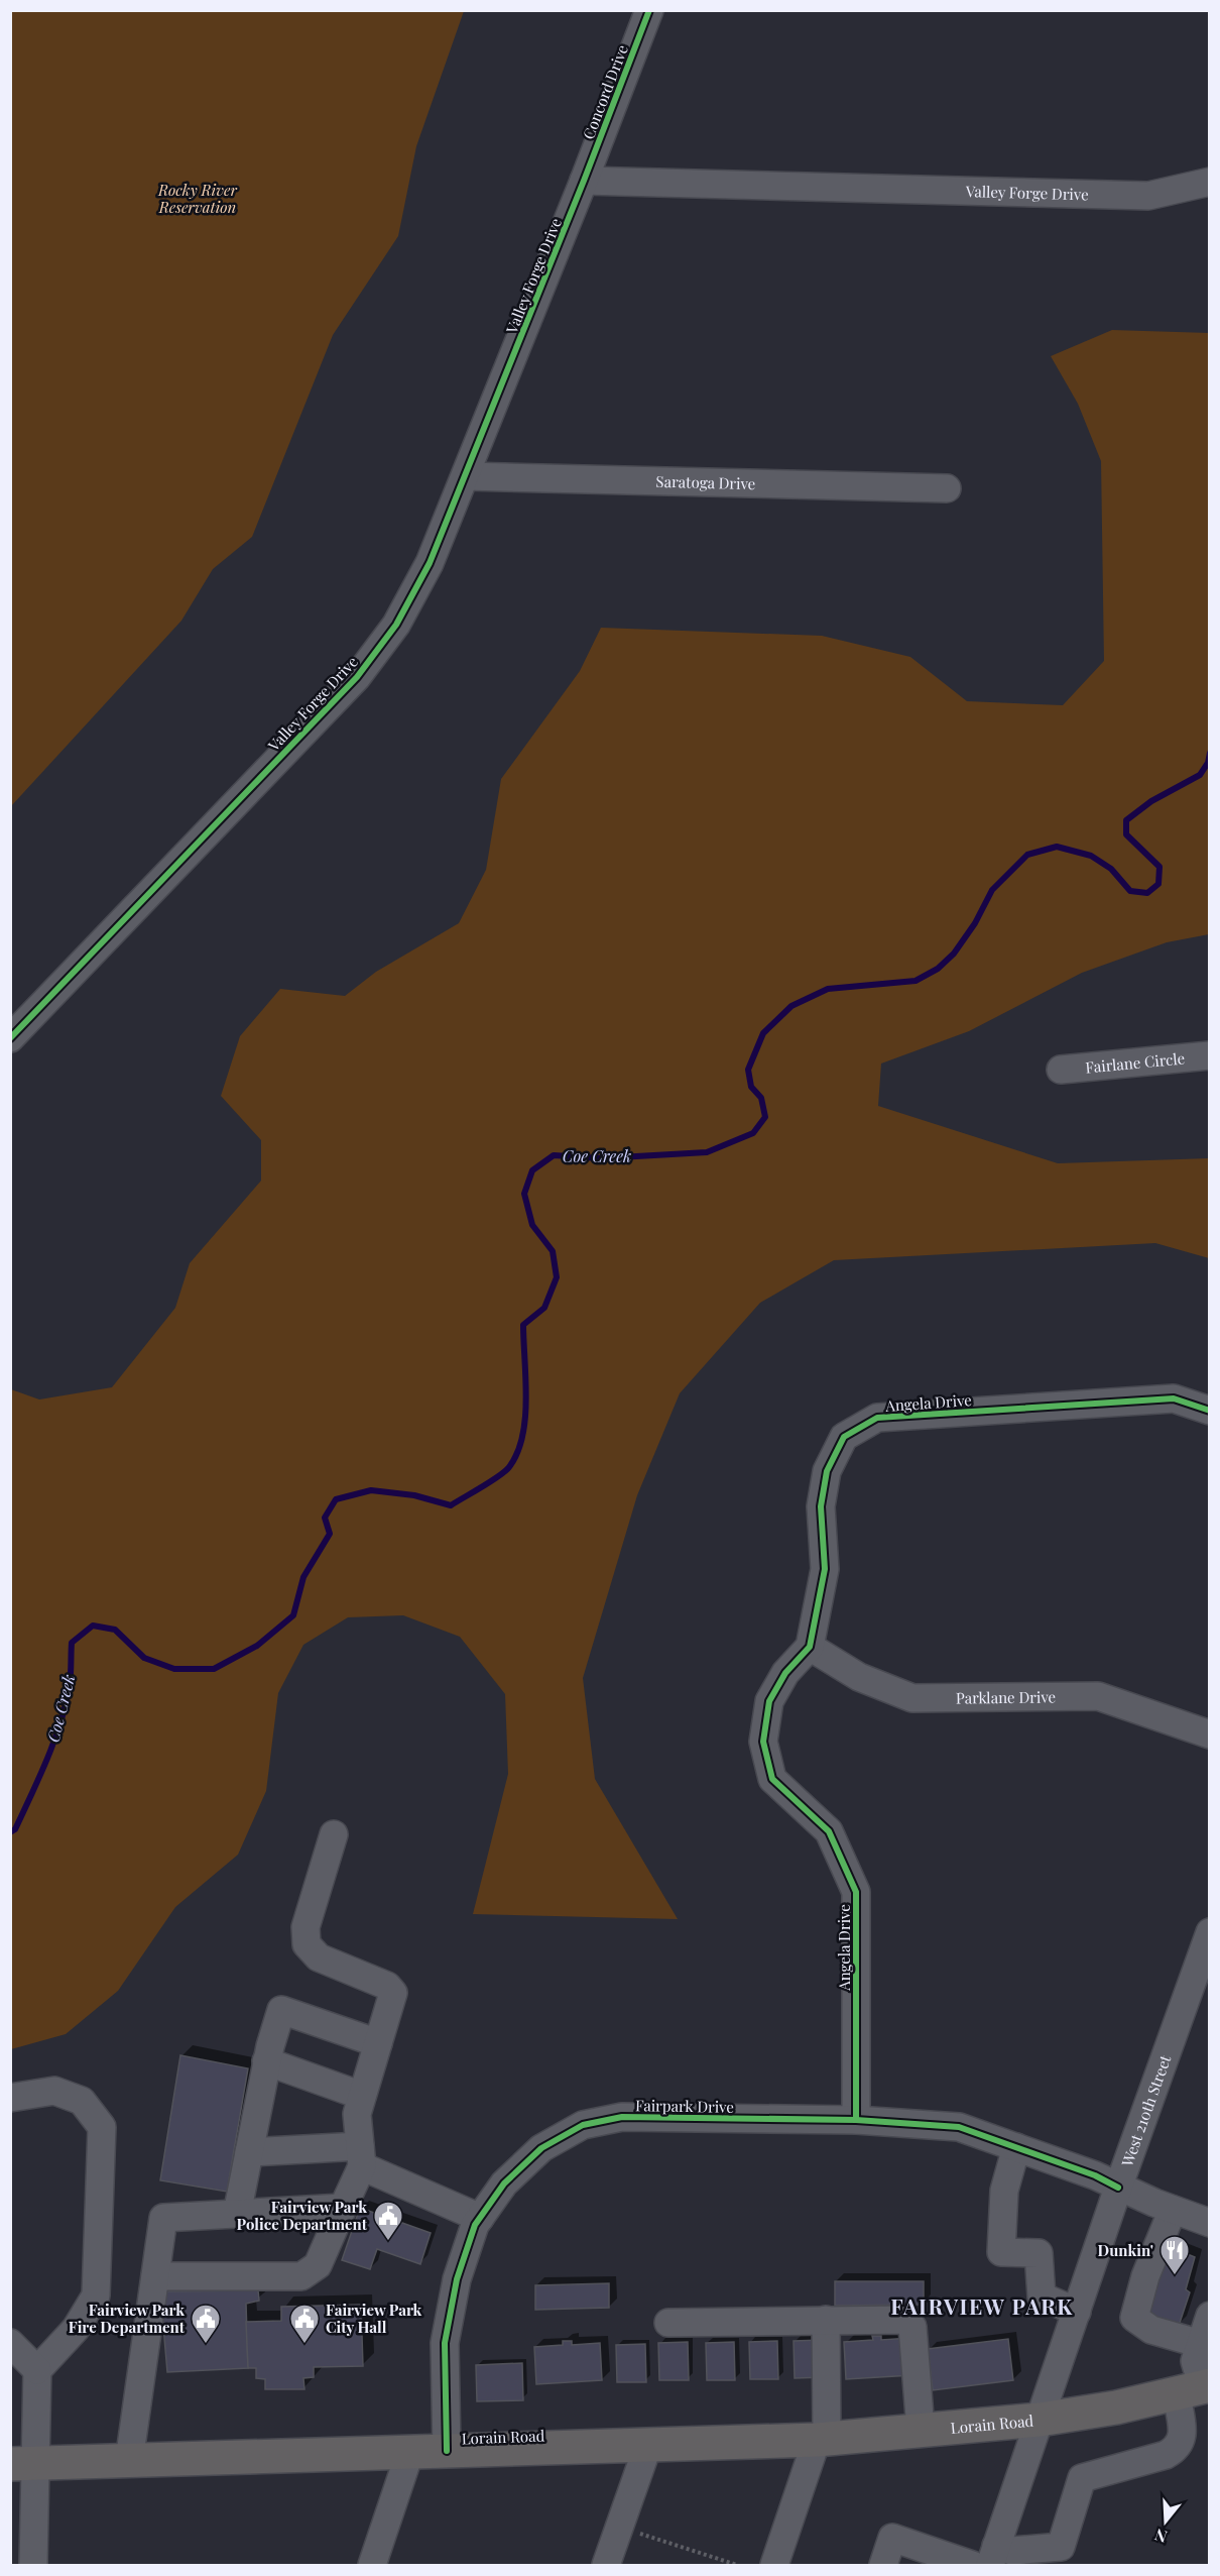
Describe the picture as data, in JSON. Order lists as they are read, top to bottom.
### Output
{
  "streets": {
    "main road": ["Lorain Road"],
    "street": [
      "Concord Drive",
      "Valley Forge Drive",
      "Saratoga Drive",
      "Fairlane Circle",
      "Angela Drive",
      "Parklane Drive",
      "Fairpark Drive",
      "West 210th Street"
    ]
  },
  "crossings": [
    ["Concord Drive", "Valley Forge Drive"],
    ["Valley Forge Drive", "Saratoga Drive"],
    ["Angela Drive", "Parklane Drive"],
    ["Angela Drive", "Fairpark Drive"],
    ["Fairpark Drive", "West 210th Street"],
    ["Fairpark Drive", "Lorain Road"],
    ["West 210th Street", "Lorain Road"]
  ],
  "districts": ["FAIRVIEW PARK"],
  "water": ["Coe Creek"],
  "parks": ["Rocky River Reservation"],
  "places": {
    "public building": ["Fairview Park Police Department", "Fairview Park Fire Department", "Fairview Park City Hall"],
    "restaurant": ["Dunkin'"]
  },
  "north": "bottom"
}
